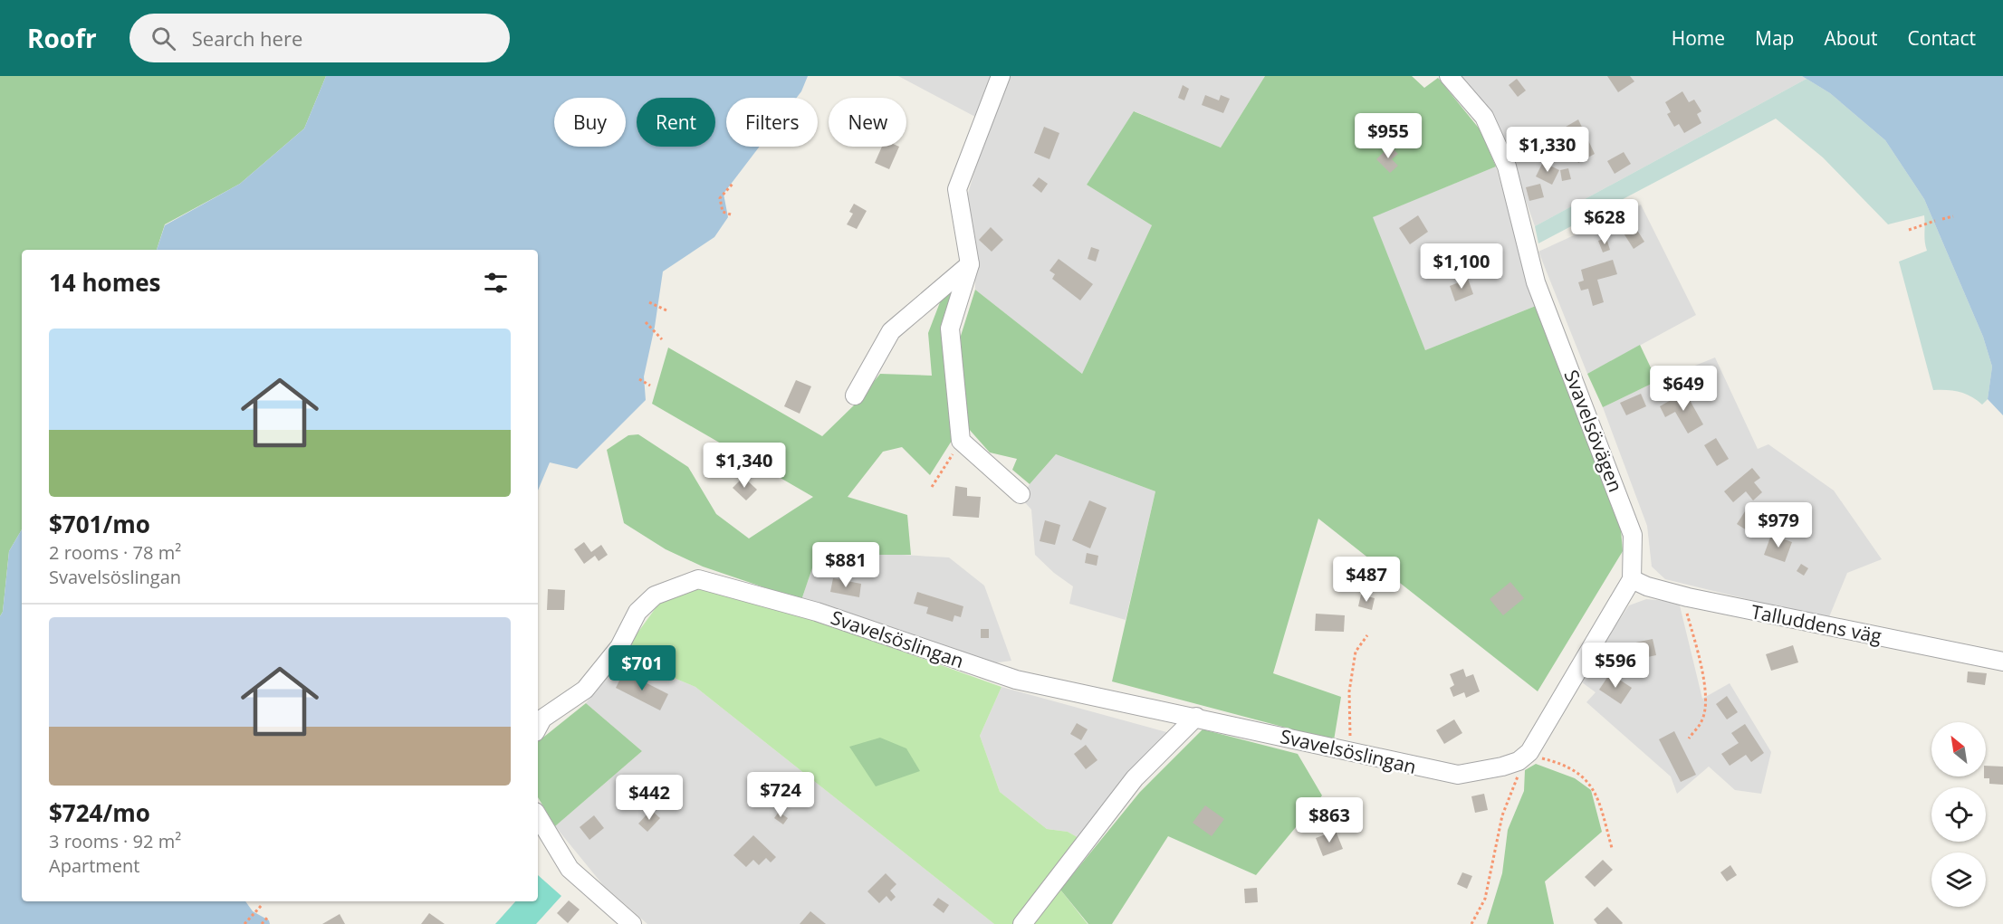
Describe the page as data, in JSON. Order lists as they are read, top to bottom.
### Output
{
  "streets": {
    "street": ["Svavelsövägen", "Talluddens väg", "Svavelsöslingan"]
  },
  "crossings": [
    ["Svavelsövägen", "Talluddens väg"],
    ["Svavelsövägen", "Svavelsöslingan"]
  ],
  "north": "top left",
  "page": {
    "header": "Roofr",
    "search": "Search here",
    "nav": [
      "Home",
      "Map",
      "About",
      "Contact"
    ],
    "chip": [
      "Buy",
      "Rent",
      "Filters",
      "New"
    ],
    "price": [
      "$955",
      "$1,330",
      "$628",
      "$1,100",
      "$649",
      "$1,340",
      "$979",
      "$881",
      "$487",
      "$596",
      "$701",
      "$724",
      "$442",
      "$863"
    ],
    "heading": "14 homes",
    "list": [
      {
        "name": "$701/mo",
        "note": "2 rooms · 78 m² · Svavelsöslingan"
      },
      {
        "name": "$724/mo",
        "note": "3 rooms · 92 m² · Apartment"
      }
    ]
  }
}
